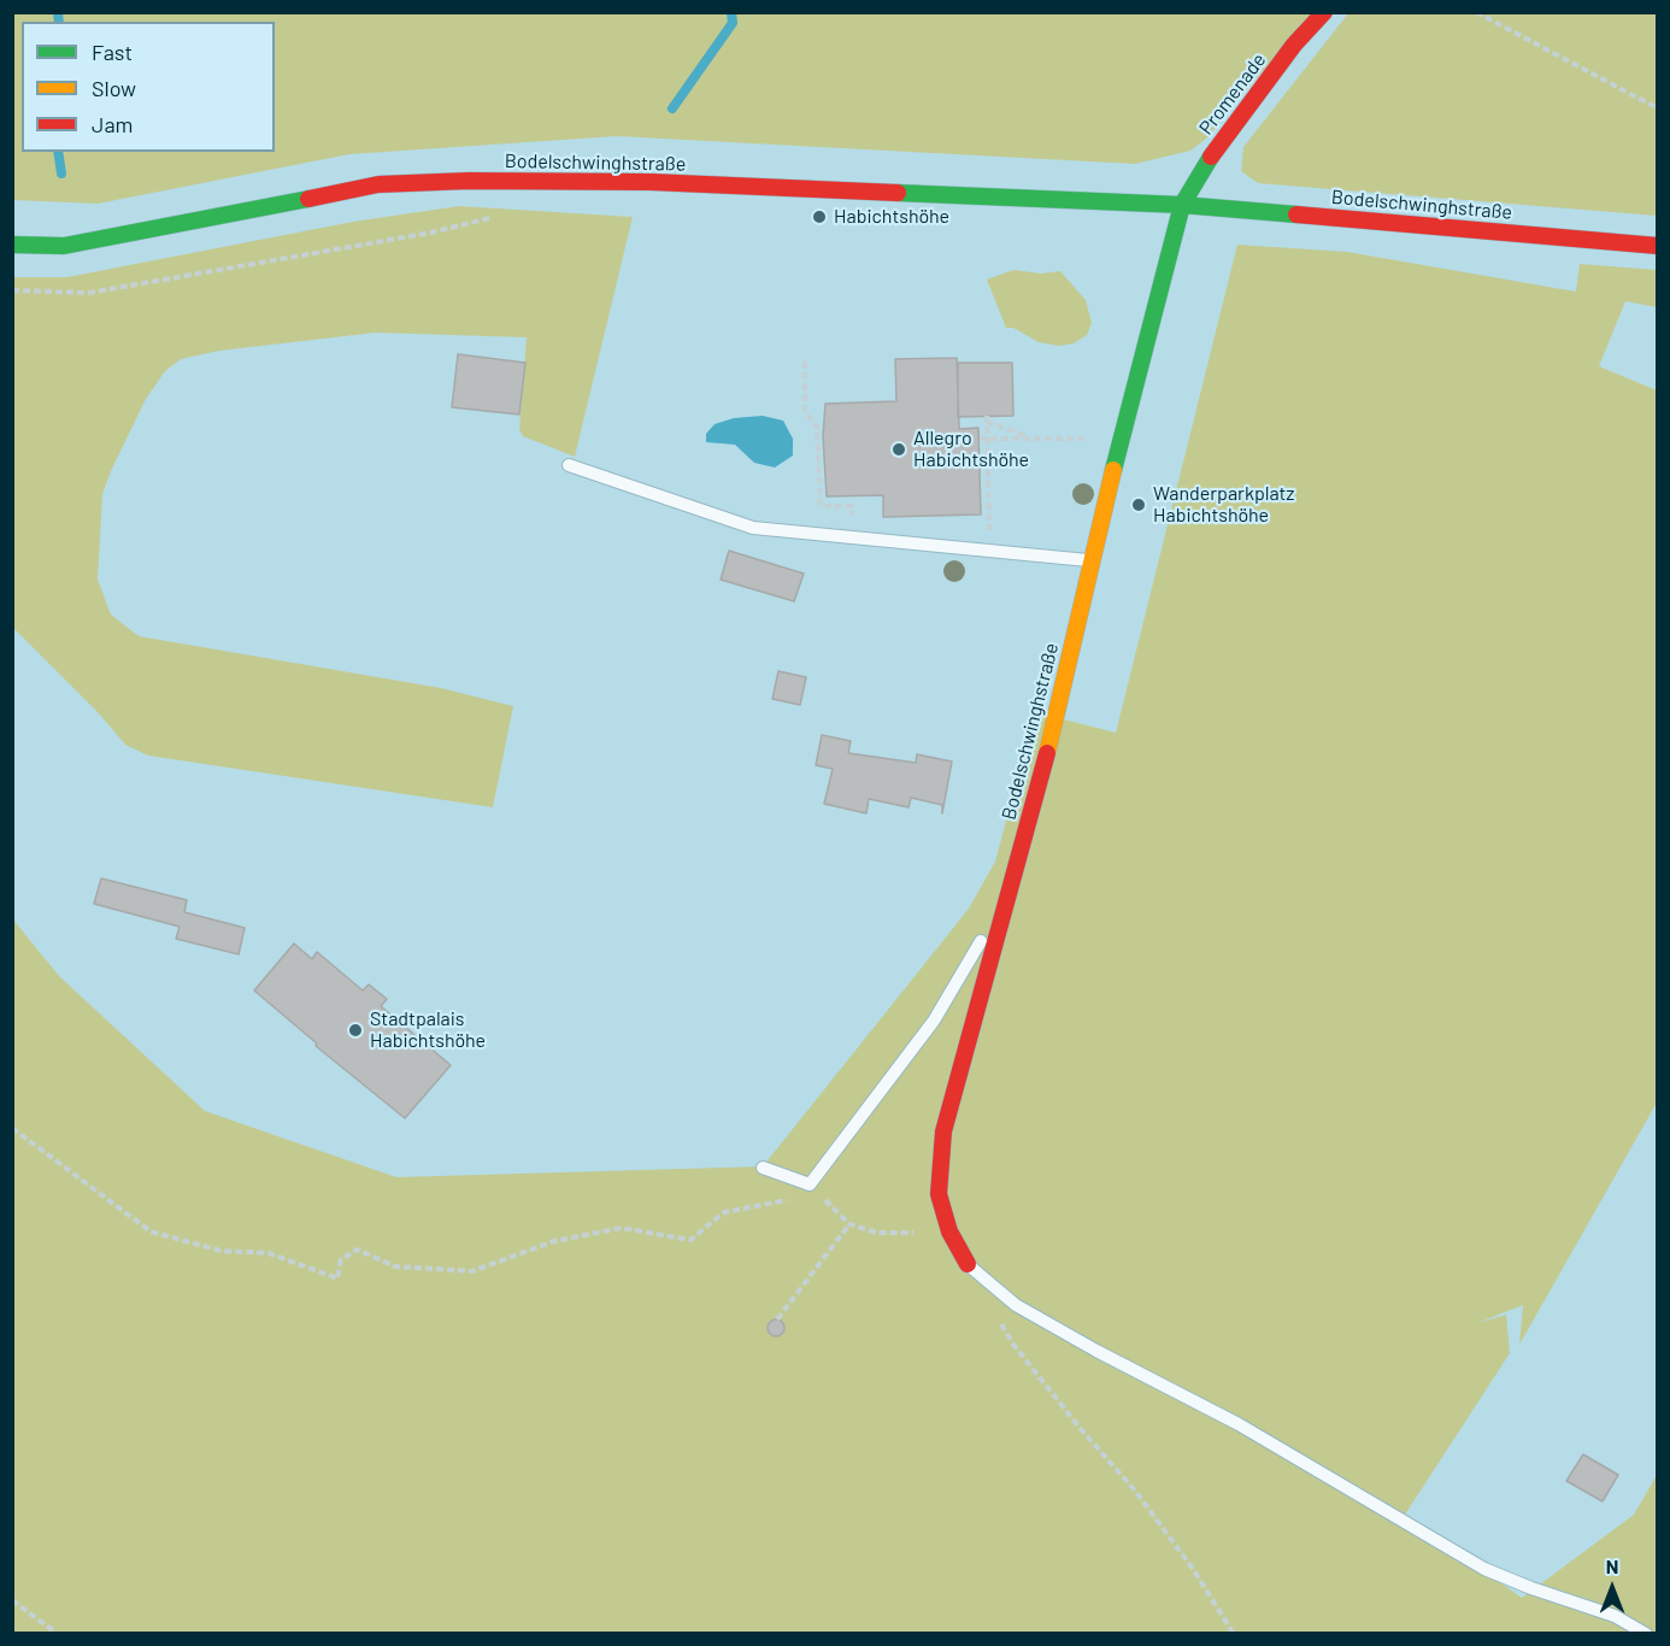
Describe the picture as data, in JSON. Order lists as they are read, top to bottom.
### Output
{
  "streets": {
    "street": ["Promenade", "Bodelschwinghstraße"]
  },
  "crossings": [
    ["Promenade", "Bodelschwinghstraße"]
  ],
  "places": [
    "Habichtshöhe",
    "Allegro Habichtshöhe",
    "Wanderparkplatz Habichtshöhe",
    "Stadtpalais Habichtshöhe"
  ],
  "legend": ["Fast", "Slow", "Jam"],
  "north": "top"
}
